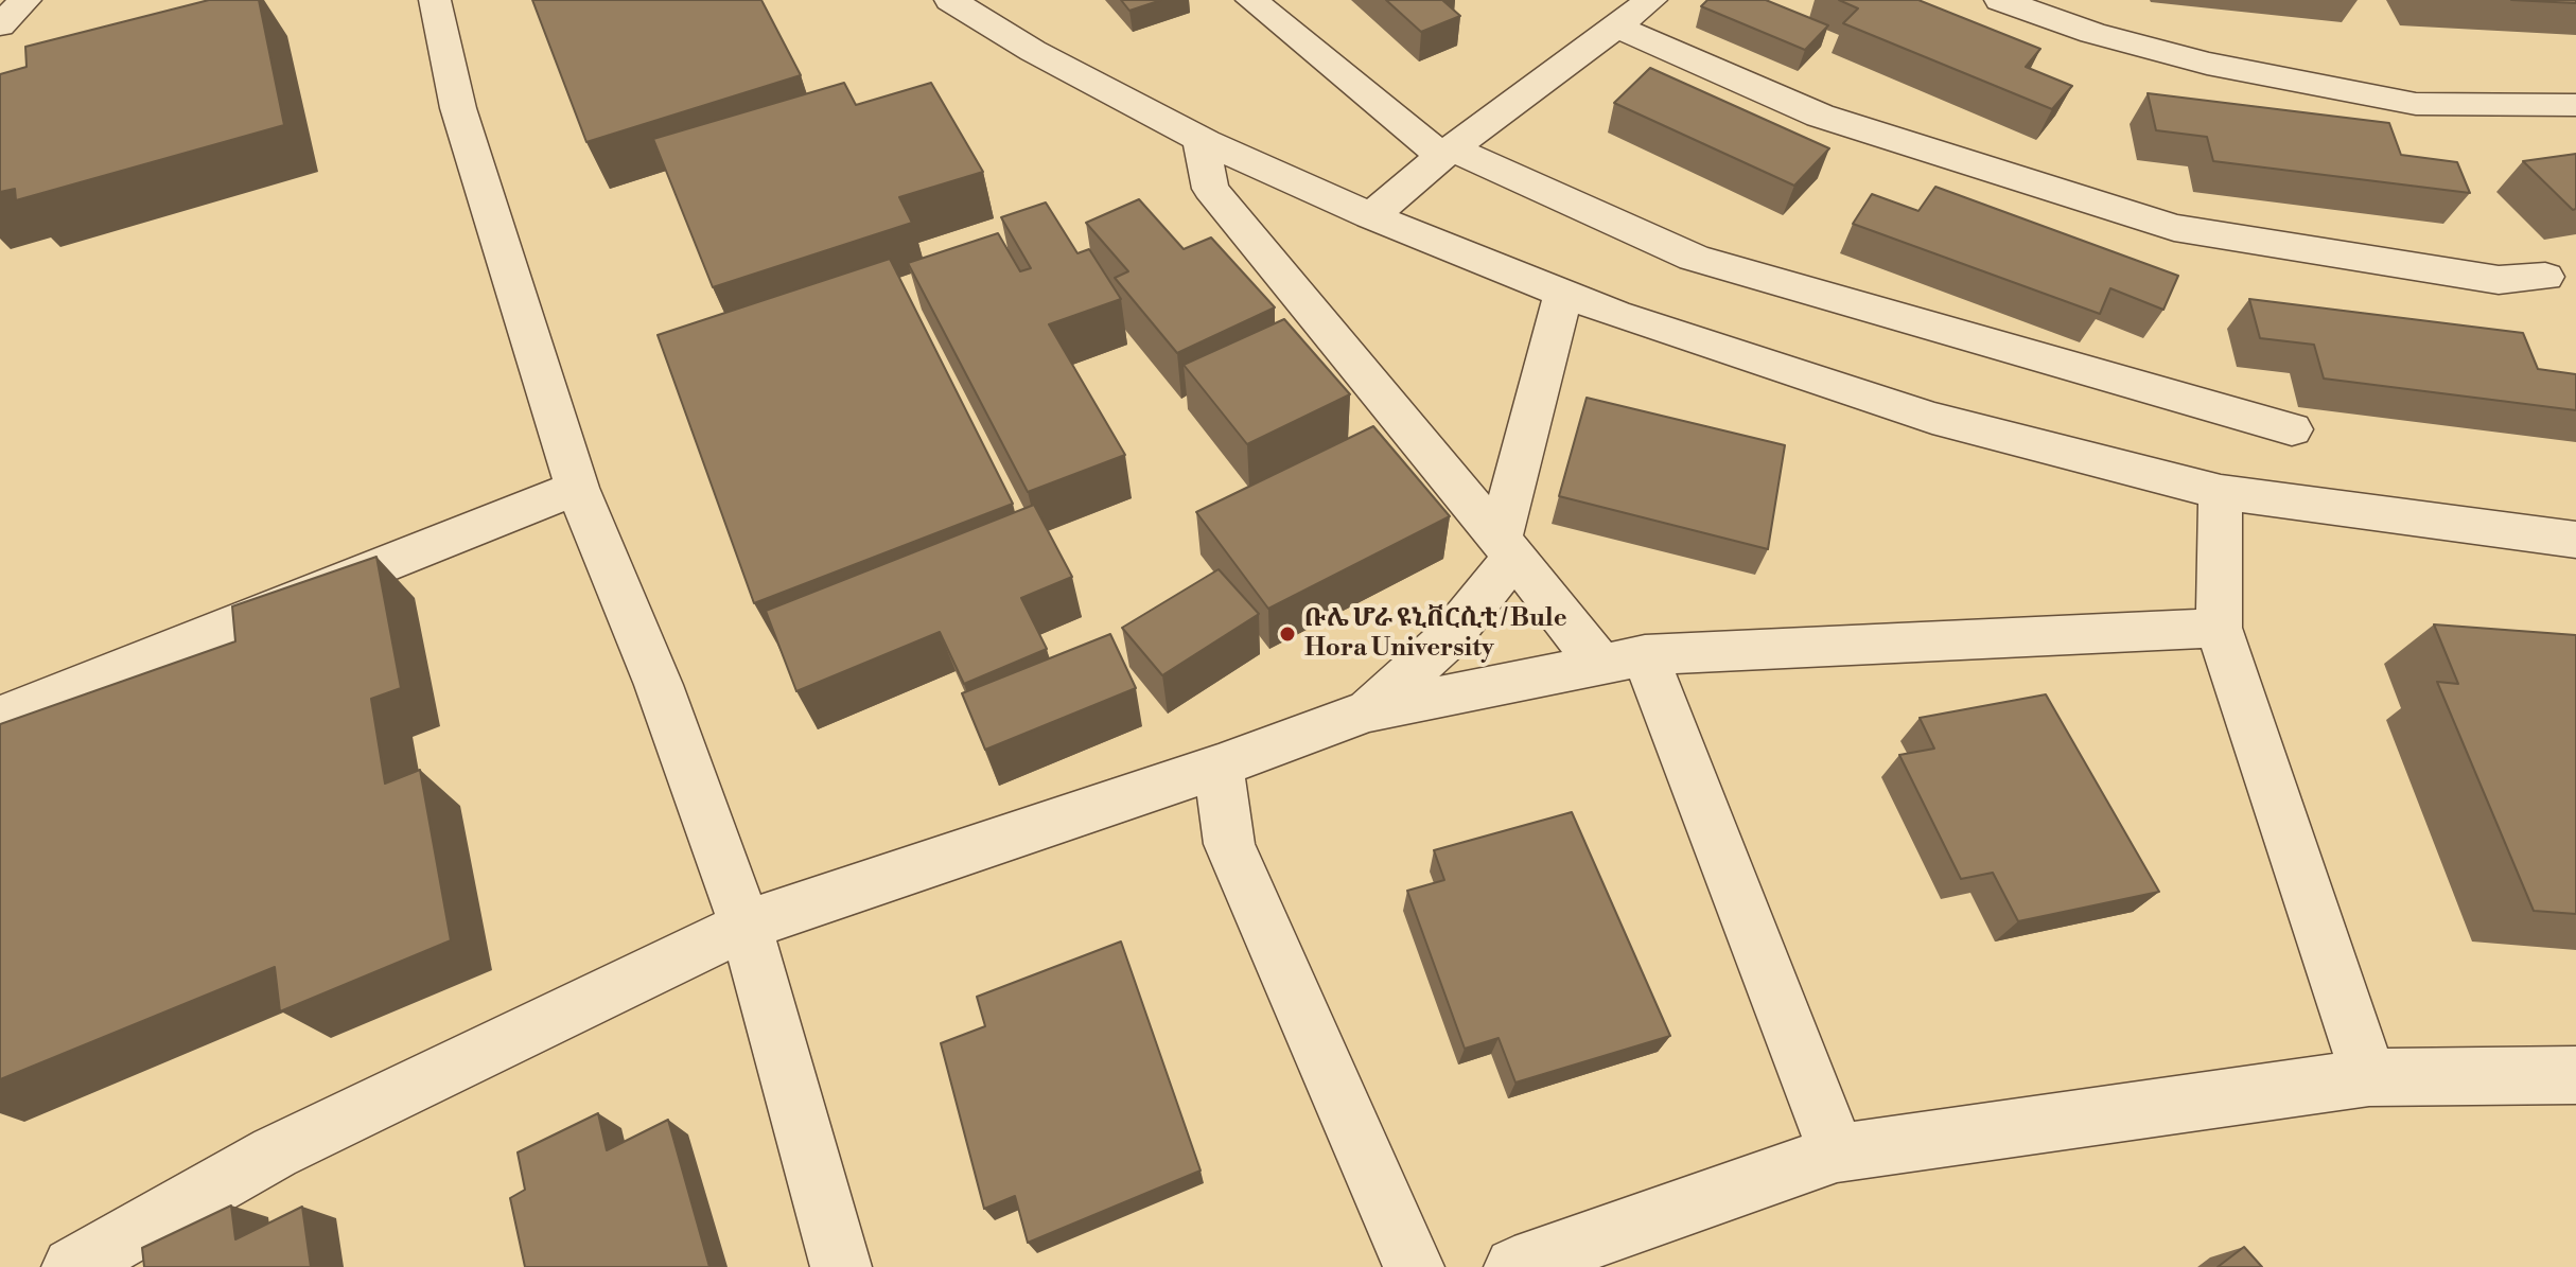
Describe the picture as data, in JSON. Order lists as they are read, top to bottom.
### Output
{
  "places": ["ቡሌ ሆራ ዩኒቨርሲቲ / Bule Hora University"]
}
